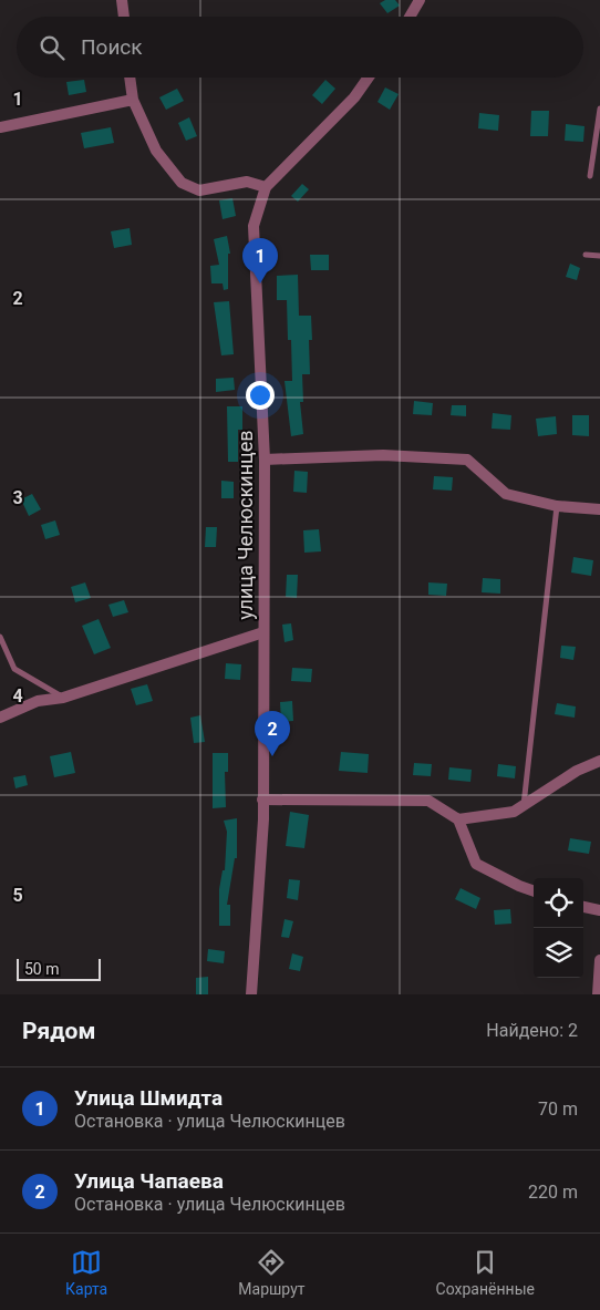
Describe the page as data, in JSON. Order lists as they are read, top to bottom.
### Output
{
  "streets": {
    "street": ["улица Челюскинцев"]
  },
  "scale_bar": "50 m",
  "page": {
    "search": "Поиск",
    "pins": ["1", "2"],
    "scale": "50 m",
    "heading": ["Рядом", "Найдено: 2"],
    "list": [
      {
        "mark": "1",
        "name": "Улица Шмидта",
        "note": "Остановка · улица Челюскинцев",
        "value": "70 m"
      },
      {
        "mark": "2",
        "name": "Улица Чапаева",
        "note": "Остановка · улица Челюскинцев",
        "value": "220 m"
      }
    ],
    "nav": ["Карта", "Маршрут", "Сохранённые"]
  },
  "grid": {
    "rows": [
      "1",
      "2",
      "3",
      "4",
      "5"
    ]
  }
}
